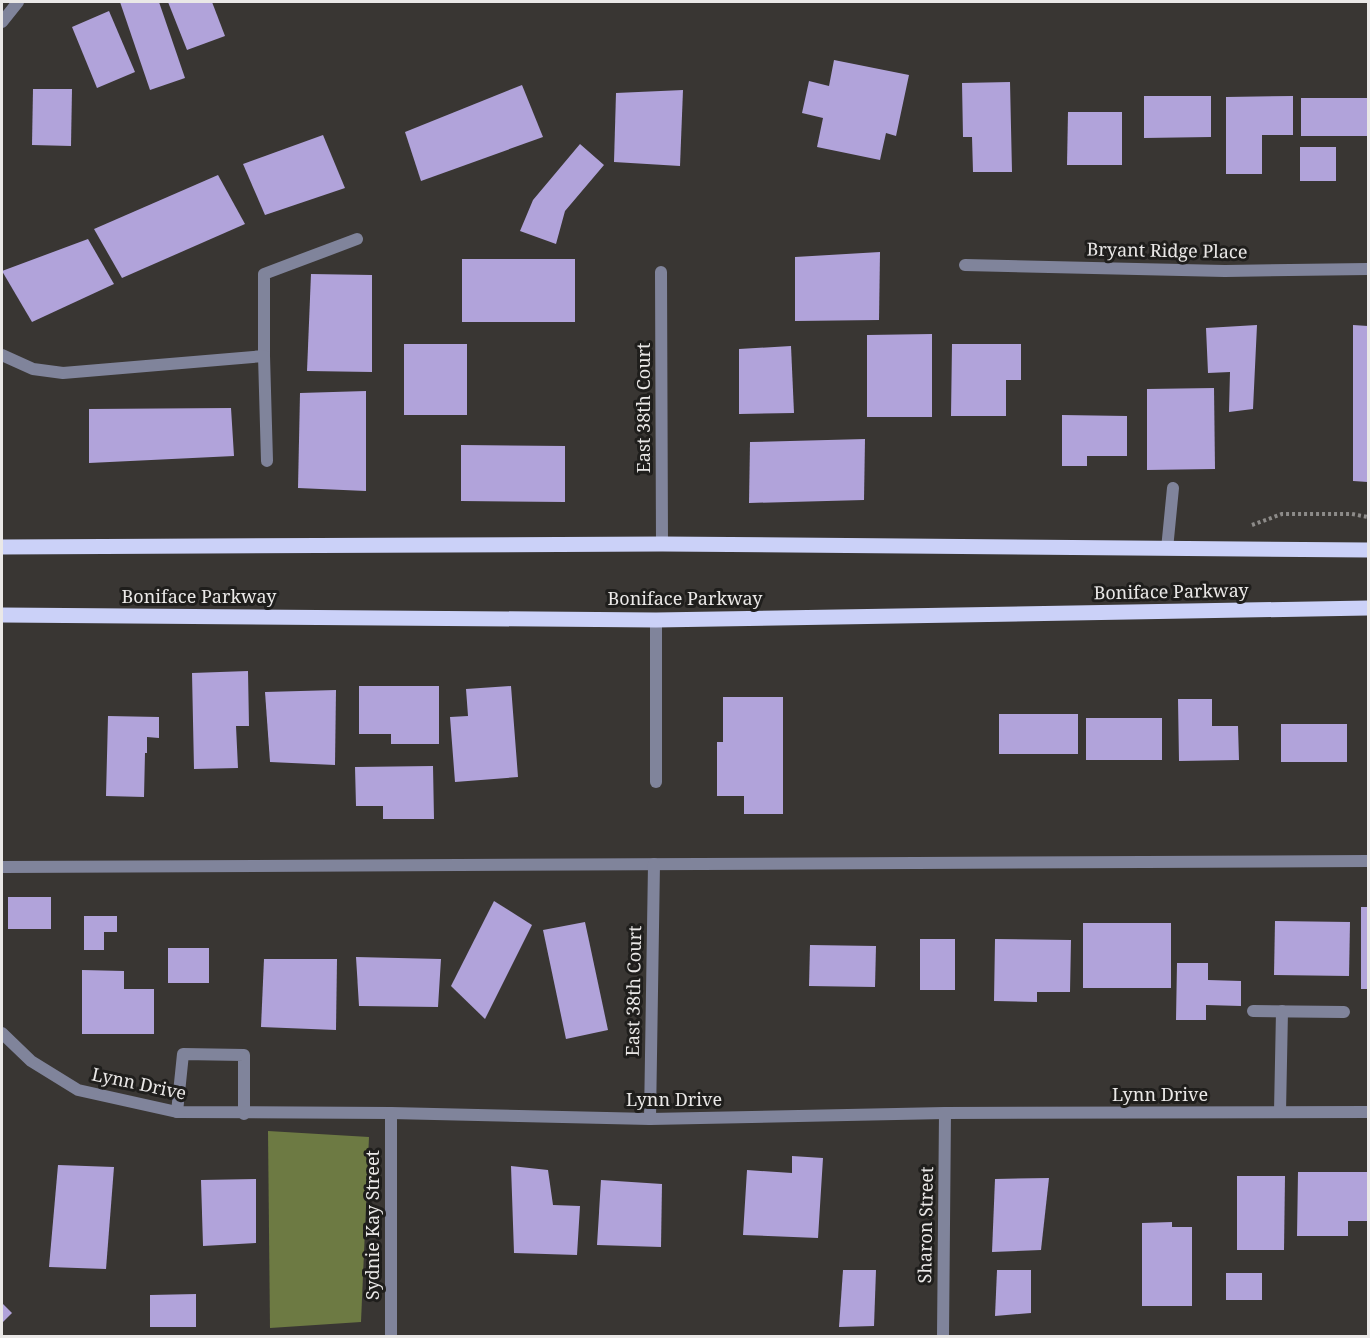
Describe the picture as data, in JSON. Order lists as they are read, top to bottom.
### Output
{
  "streets": {
    "main road": ["Boniface Parkway"],
    "street": [
      "Bryant Ridge Place",
      "East 38th Court",
      "Lynn Drive",
      "Sydnie Kay Street",
      "Sharon Street"
    ]
  },
  "crossings": [
    ["East 38th Court", "Lynn Drive"],
    ["Lynn Drive", "Sydnie Kay Street"],
    ["Lynn Drive", "Sharon Street"]
  ]
}
